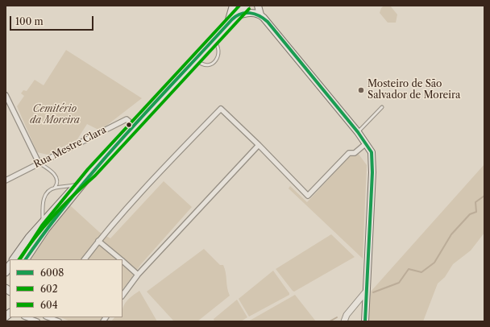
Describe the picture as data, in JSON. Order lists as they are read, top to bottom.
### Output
{
  "streets": {
    "street": ["Rua Mestre Clara"]
  },
  "parks": ["Cemitério da Moreira"],
  "places": ["Mosteiro de São Salvador de Moreira"],
  "lines": ["transit line 604", "transit line 602", "transit line 6008"],
  "legend": ["6008", "602", "604"],
  "scale_bar": "100 m"
}
